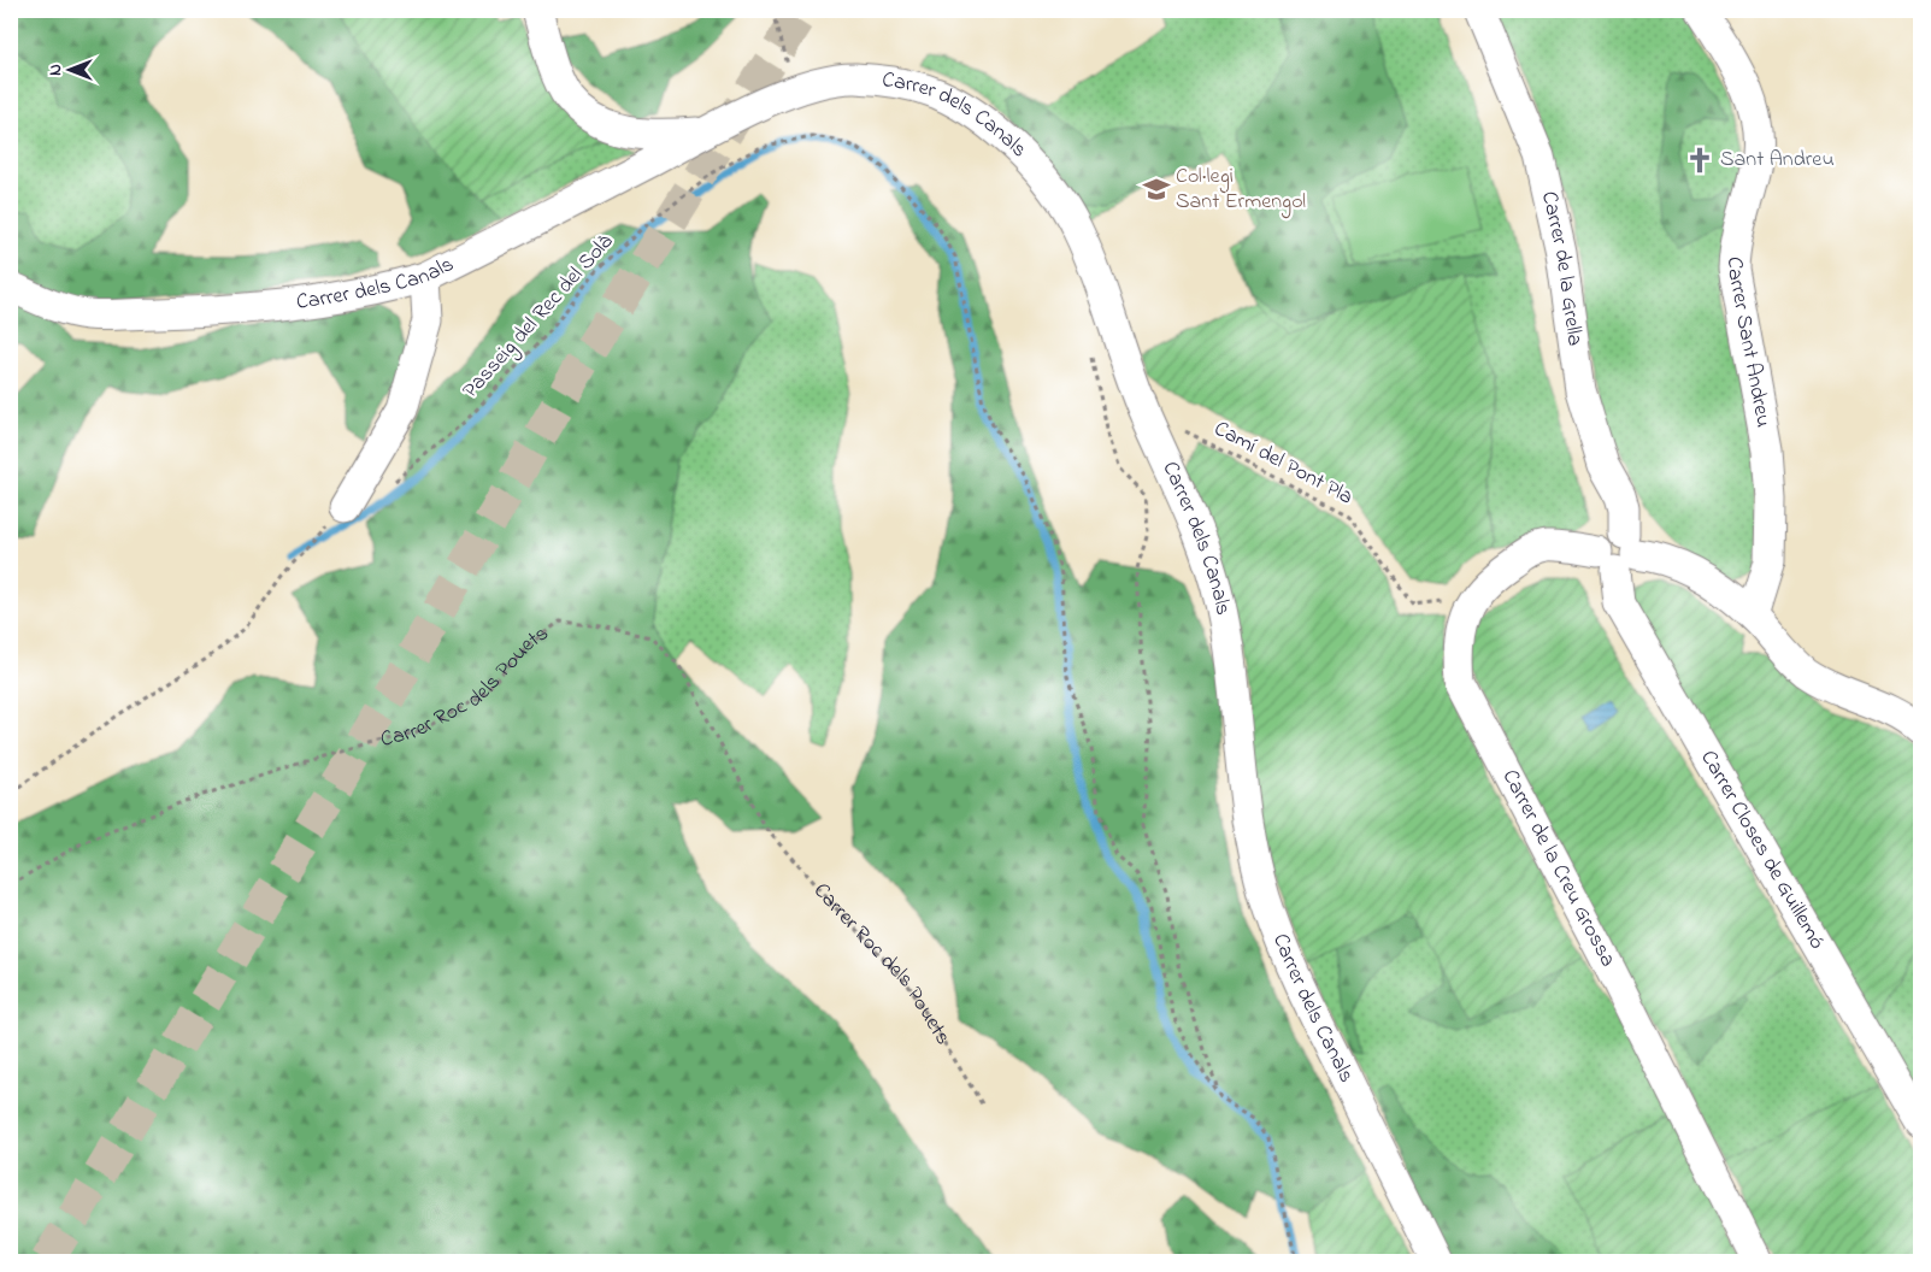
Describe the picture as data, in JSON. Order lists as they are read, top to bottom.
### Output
{
  "streets": {
    "street": [
      "Carrer dels Canals",
      "Carrer de la Grella",
      "Carrer Sant Andreu",
      "Carrer Closes de Guillemó",
      "Carrer de la Creu Grossa"
    ],
    "path": ["Passeig del Rec del Solà", "Camí del Pont Pla", "Carrer Roc dels Pouets"]
  },
  "crossings": [
    ["Carrer dels Canals", "Camí del Pont Pla"],
    ["Carrer de la Grella", "Carrer Closes de Guillemó"],
    ["Carrer de la Grella", "Carrer de la Creu Grossa"],
    ["Carrer Sant Andreu", "Carrer de la Creu Grossa"],
    ["Camí del Pont Pla", "Carrer de la Creu Grossa"],
    ["Carrer Closes de Guillemó", "Carrer de la Creu Grossa"]
  ],
  "places": {
    "church": ["Sant Andreu"],
    "school or university": ["Col·legi Sant Ermengol"]
  },
  "north": "left"
}
